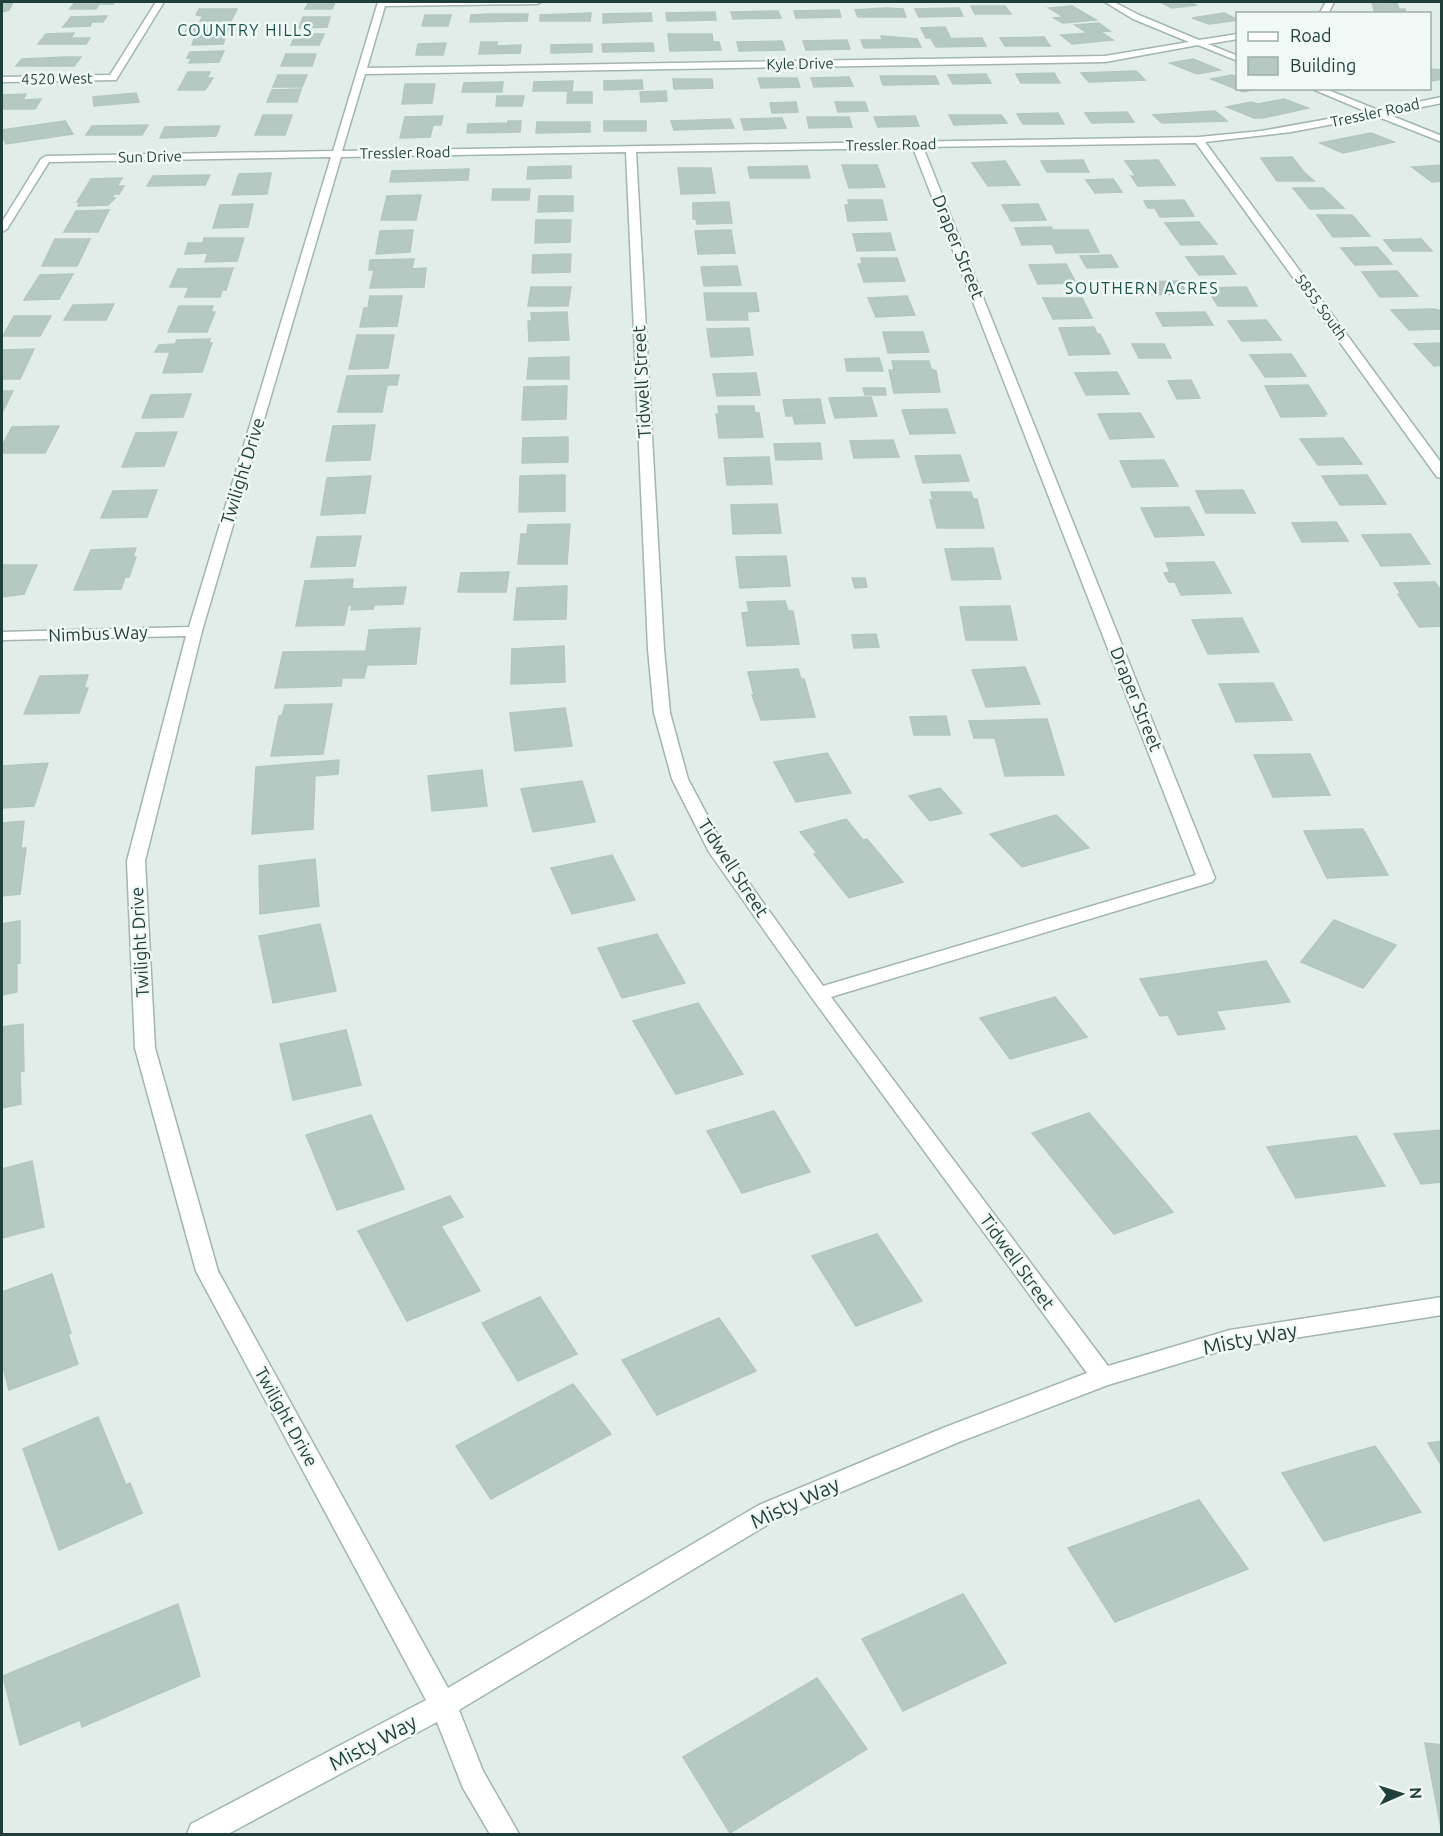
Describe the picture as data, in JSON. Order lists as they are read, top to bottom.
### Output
{
  "streets": {
    "street": [
      "Kyle Drive",
      "4520 West",
      "Tressler Road",
      "Sun Drive",
      "Draper Street",
      "5855 South",
      "Tidwell Street",
      "Twilight Drive",
      "Nimbus Way",
      "Misty Way"
    ]
  },
  "crossings": [
    ["Kyle Drive", "Twilight Drive"],
    ["Tressler Road", "Sun Drive"],
    ["Tressler Road", "Draper Street"],
    ["Tressler Road", "5855 South"],
    ["Tressler Road", "Tidwell Street"],
    ["Tressler Road", "Twilight Drive"],
    ["Sun Drive", "Twilight Drive"],
    ["Draper Street", "Tidwell Street"],
    ["Tidwell Street", "Misty Way"],
    ["Twilight Drive", "Nimbus Way"],
    ["Twilight Drive", "Misty Way"]
  ],
  "districts": ["COUNTRY HILLS", "SOUTHERN ACRES"],
  "legend": ["Road", "Building"],
  "north": "right"
}
